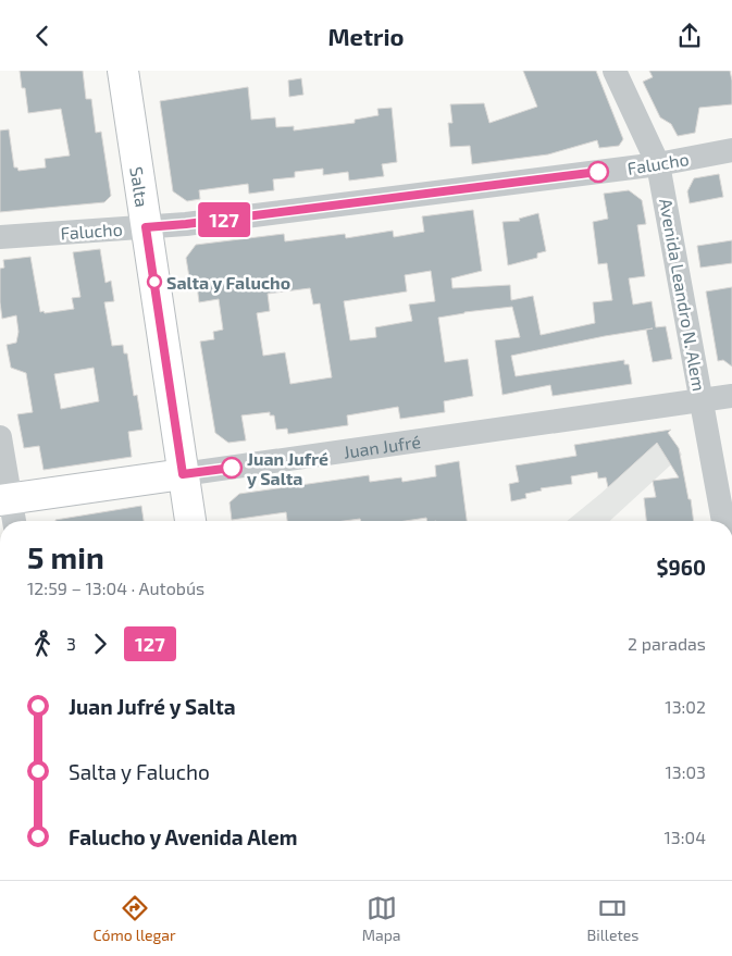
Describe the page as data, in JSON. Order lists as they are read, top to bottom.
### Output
{
  "streets": {
    "main road": ["Salta", "Juan Jufré"],
    "street": ["Falucho", "Avenida Leandro N. Alem"]
  },
  "crossings": [
    ["Falucho", "Salta"],
    ["Falucho", "Avenida Leandro N. Alem"],
    ["Salta", "Juan Jufré"],
    ["Avenida Leandro N. Alem", "Juan Jufré"]
  ],
  "places": ["Salta y Falucho", "Juan Jufré y Salta"],
  "lines": ["bus line 127"],
  "page": {
    "header": "Metrio",
    "on_map": "127",
    "heading": ["5 min", "12:59 – 13:04 · Autobús", "$960"],
    "legs": ["3", "127", "2 paradas"],
    "list": [
      {
        "name": "Juan Jufré y Salta",
        "value": "13:02"
      },
      {
        "name": "Salta y Falucho",
        "value": "13:03"
      },
      {
        "name": "Falucho y Avenida Alem",
        "value": "13:04"
      }
    ],
    "tabs": ["Cómo llegar", "Mapa", "Billetes"]
  }
}
